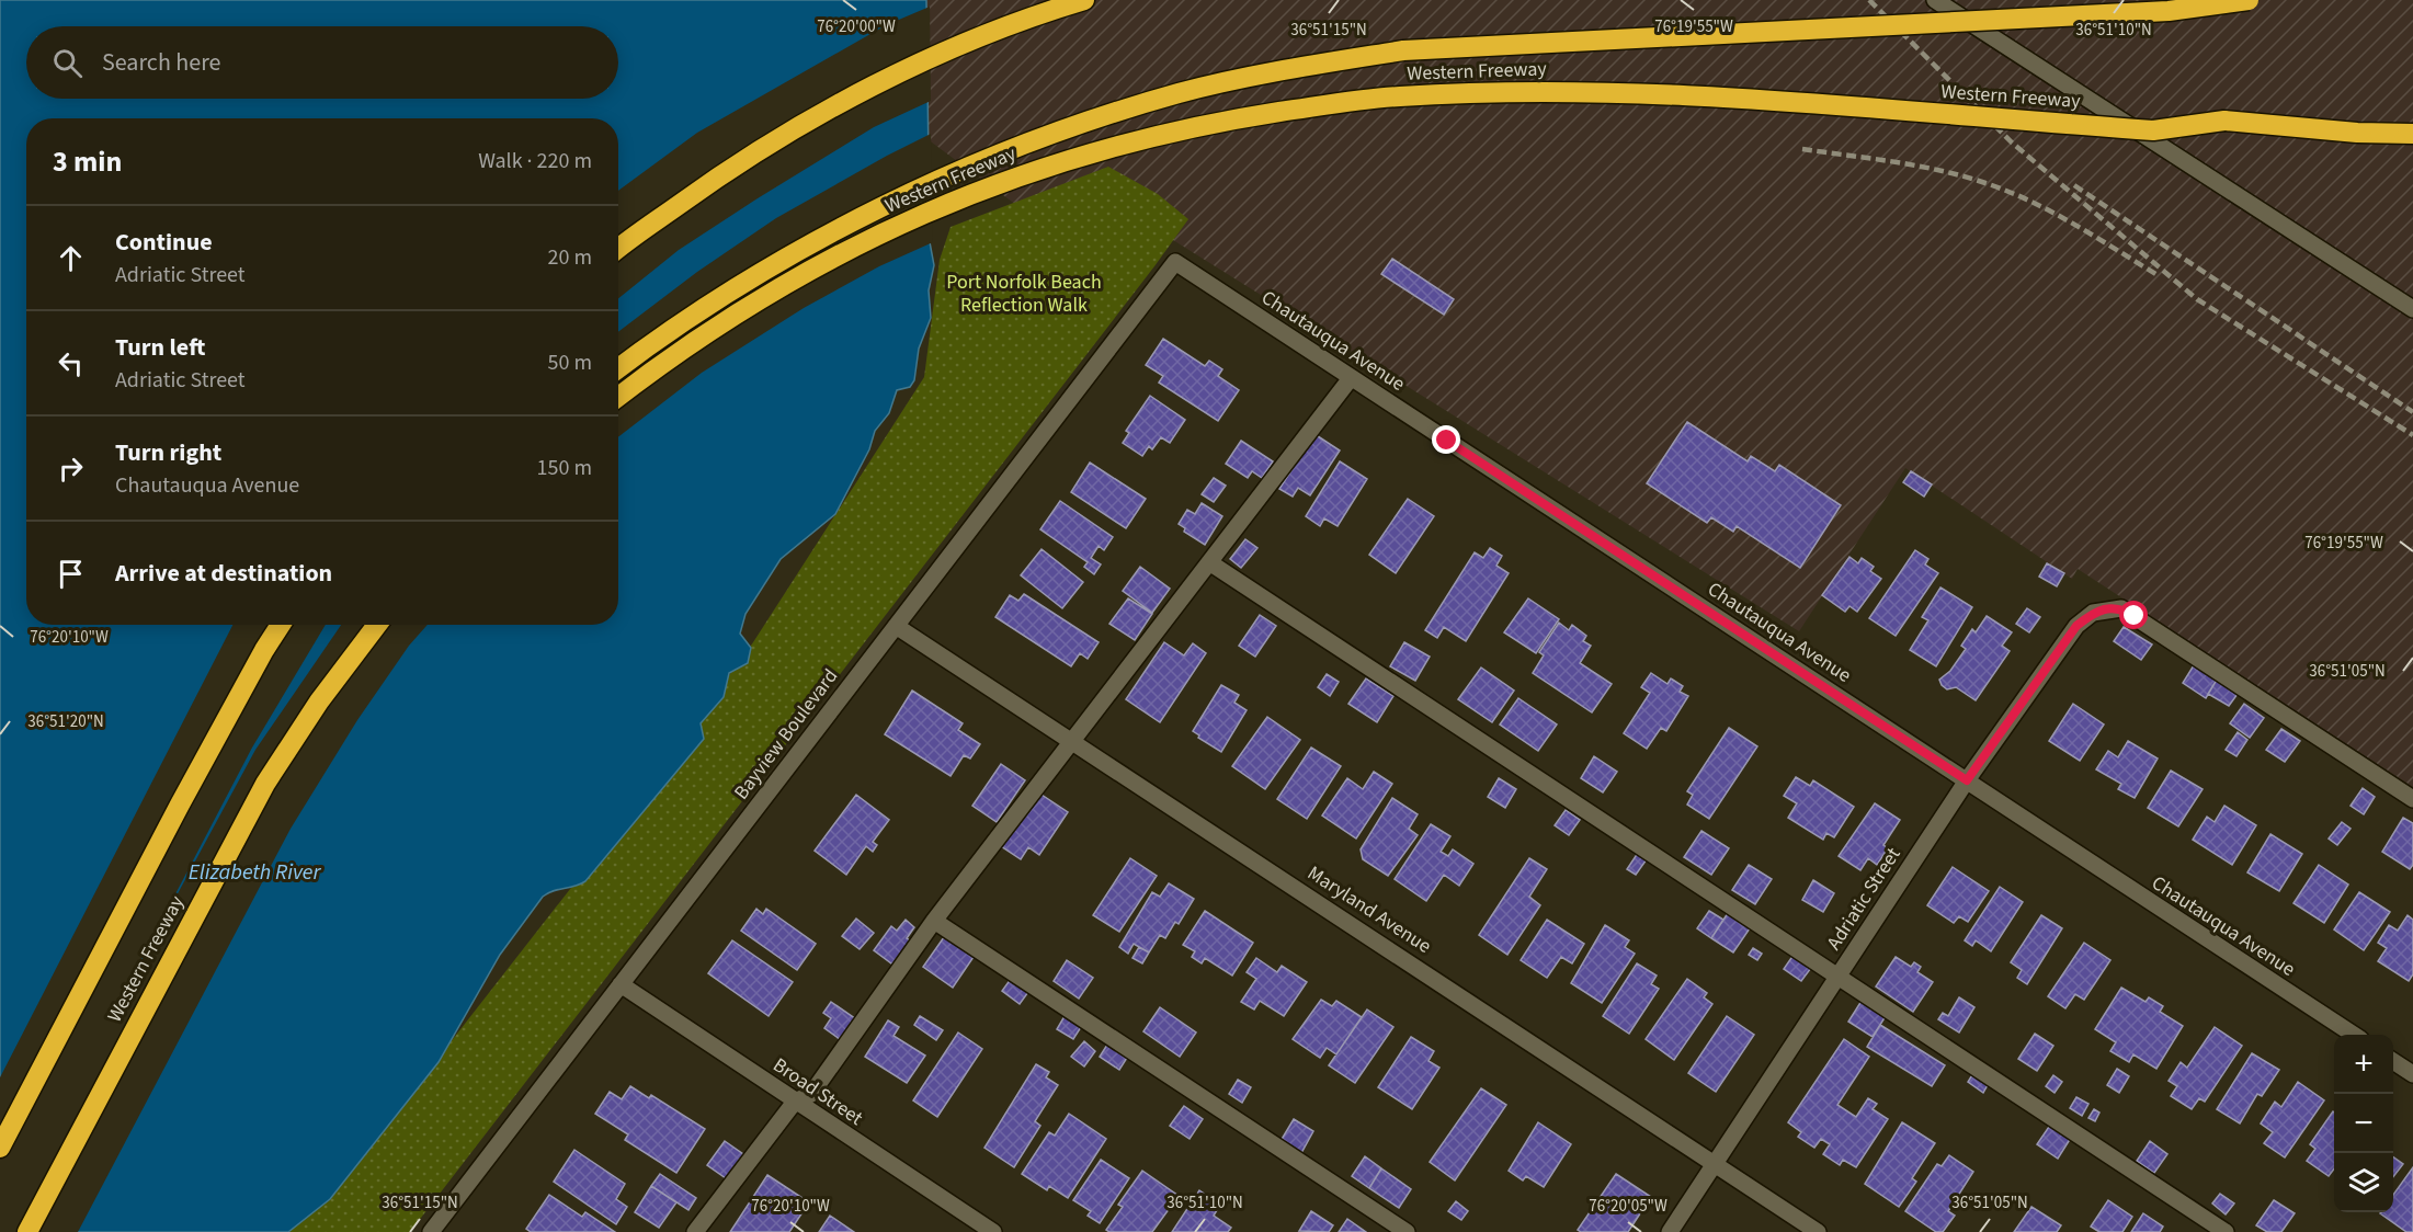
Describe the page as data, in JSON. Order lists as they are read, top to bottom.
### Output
{
  "streets": {
    "highway": ["Western Freeway"],
    "street": [
      "Chautauqua Avenue",
      "Bayview Boulevard",
      "Adriatic Street",
      "Maryland Avenue",
      "Broad Street"
    ]
  },
  "crossings": [
    ["Chautauqua Avenue", "Bayview Boulevard"],
    ["Chautauqua Avenue", "Adriatic Street"],
    ["Bayview Boulevard", "Maryland Avenue"],
    ["Bayview Boulevard", "Broad Street"],
    ["Adriatic Street", "Maryland Avenue"]
  ],
  "water": ["Elizabeth River"],
  "parks": ["Port Norfolk Beach Reflection Walk"],
  "page": {
    "search": "Search here",
    "heading": ["3 min", "Walk · 220 m"],
    "list": [
      ["Continue", "Adriatic Street", "20 m"],
      ["Turn left", "Adriatic Street", "50 m"],
      ["Turn right", "Chautauqua Avenue", "150 m"],
      "Arrive at destination"
    ],
    "map_buttons": ["+", "−"]
  },
  "coordinates": [
    "76°20'00\"W",
    "76°19'55\"W",
    "36°51'15\"N",
    "36°51'10\"N",
    "76°20'10\"W",
    "36°51'05\"N",
    "36°51'20\"N",
    "76°20'05\"W"
  ]
}
